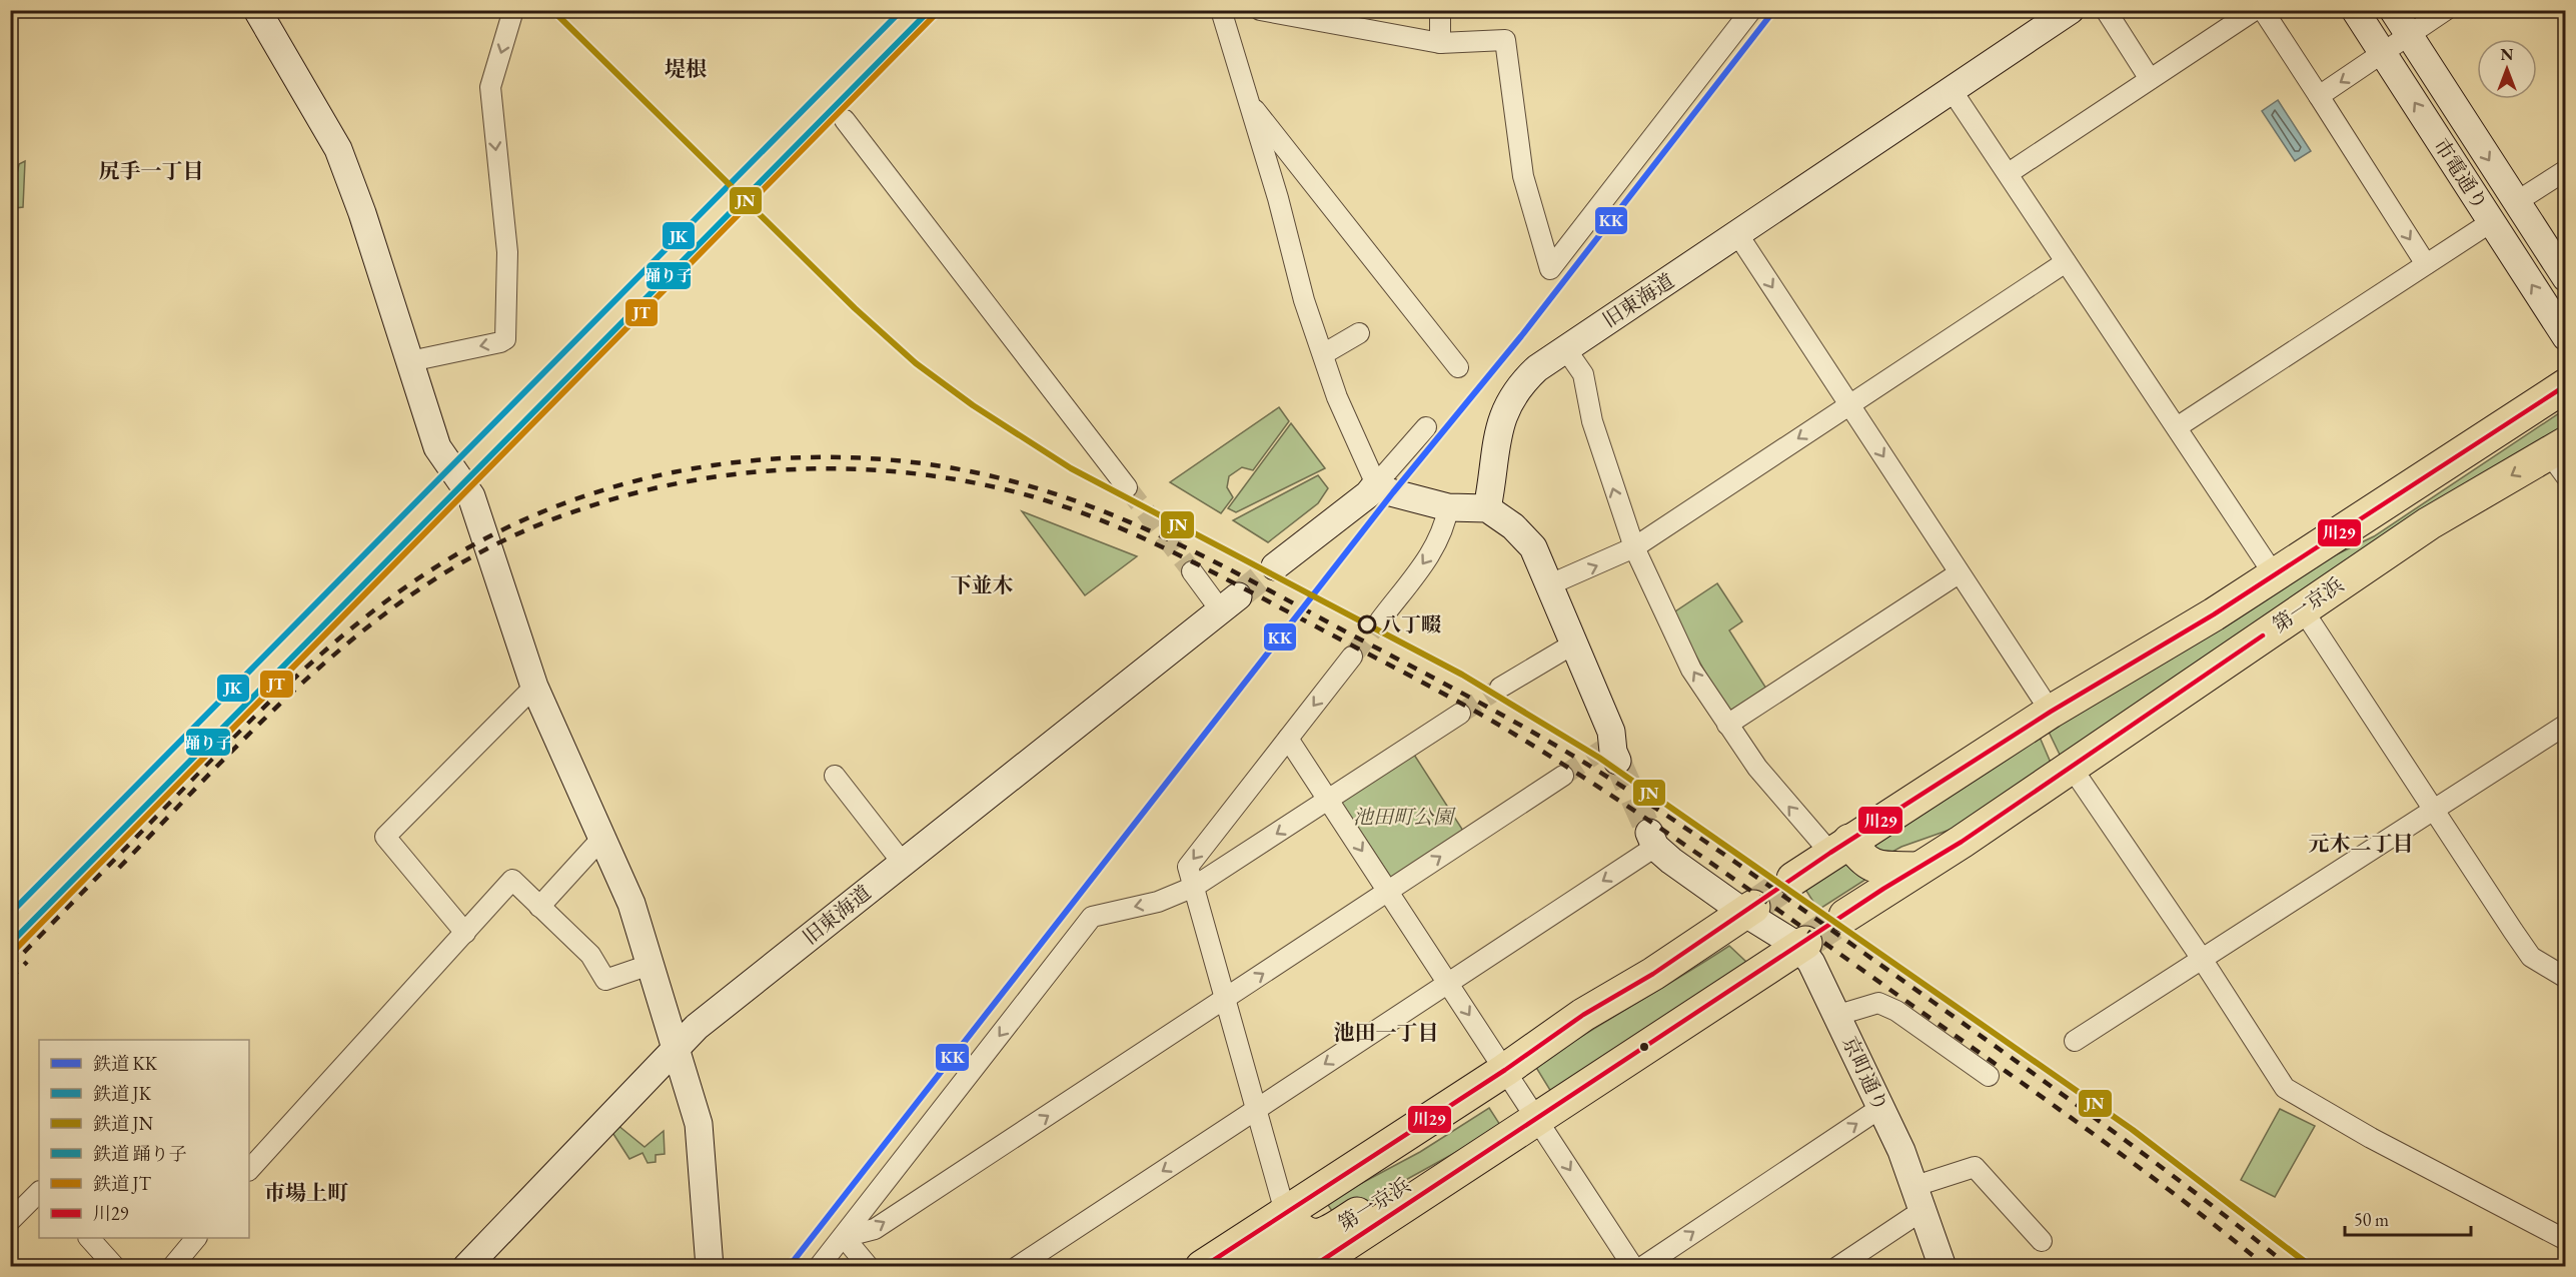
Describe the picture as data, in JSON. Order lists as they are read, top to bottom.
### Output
{
  "streets": {
    "highway": ["第一京浜"],
    "street": ["市電通り", "旧東海道", "京町通り"]
  },
  "crossings": [
    ["第一京浜", "京町通り"]
  ],
  "districts": [
    "堤根",
    "尻手一丁目",
    "下並木",
    "元木二丁目",
    "池田一丁目",
    "市場上町"
  ],
  "parks": ["池田町公園"],
  "places": ["八丁畷"],
  "lines": [
    "rail line KK",
    "rail line JK",
    "rail line JN",
    "rail line 踊り子",
    "rail line JT",
    "transit line 川29"
  ],
  "legend": [
    "鉄道 KK",
    "鉄道 JK",
    "鉄道 JN",
    "鉄道 踊り子",
    "鉄道 JT",
    "川29"
  ],
  "scale_bar": "50 m",
  "north": "top"
}
